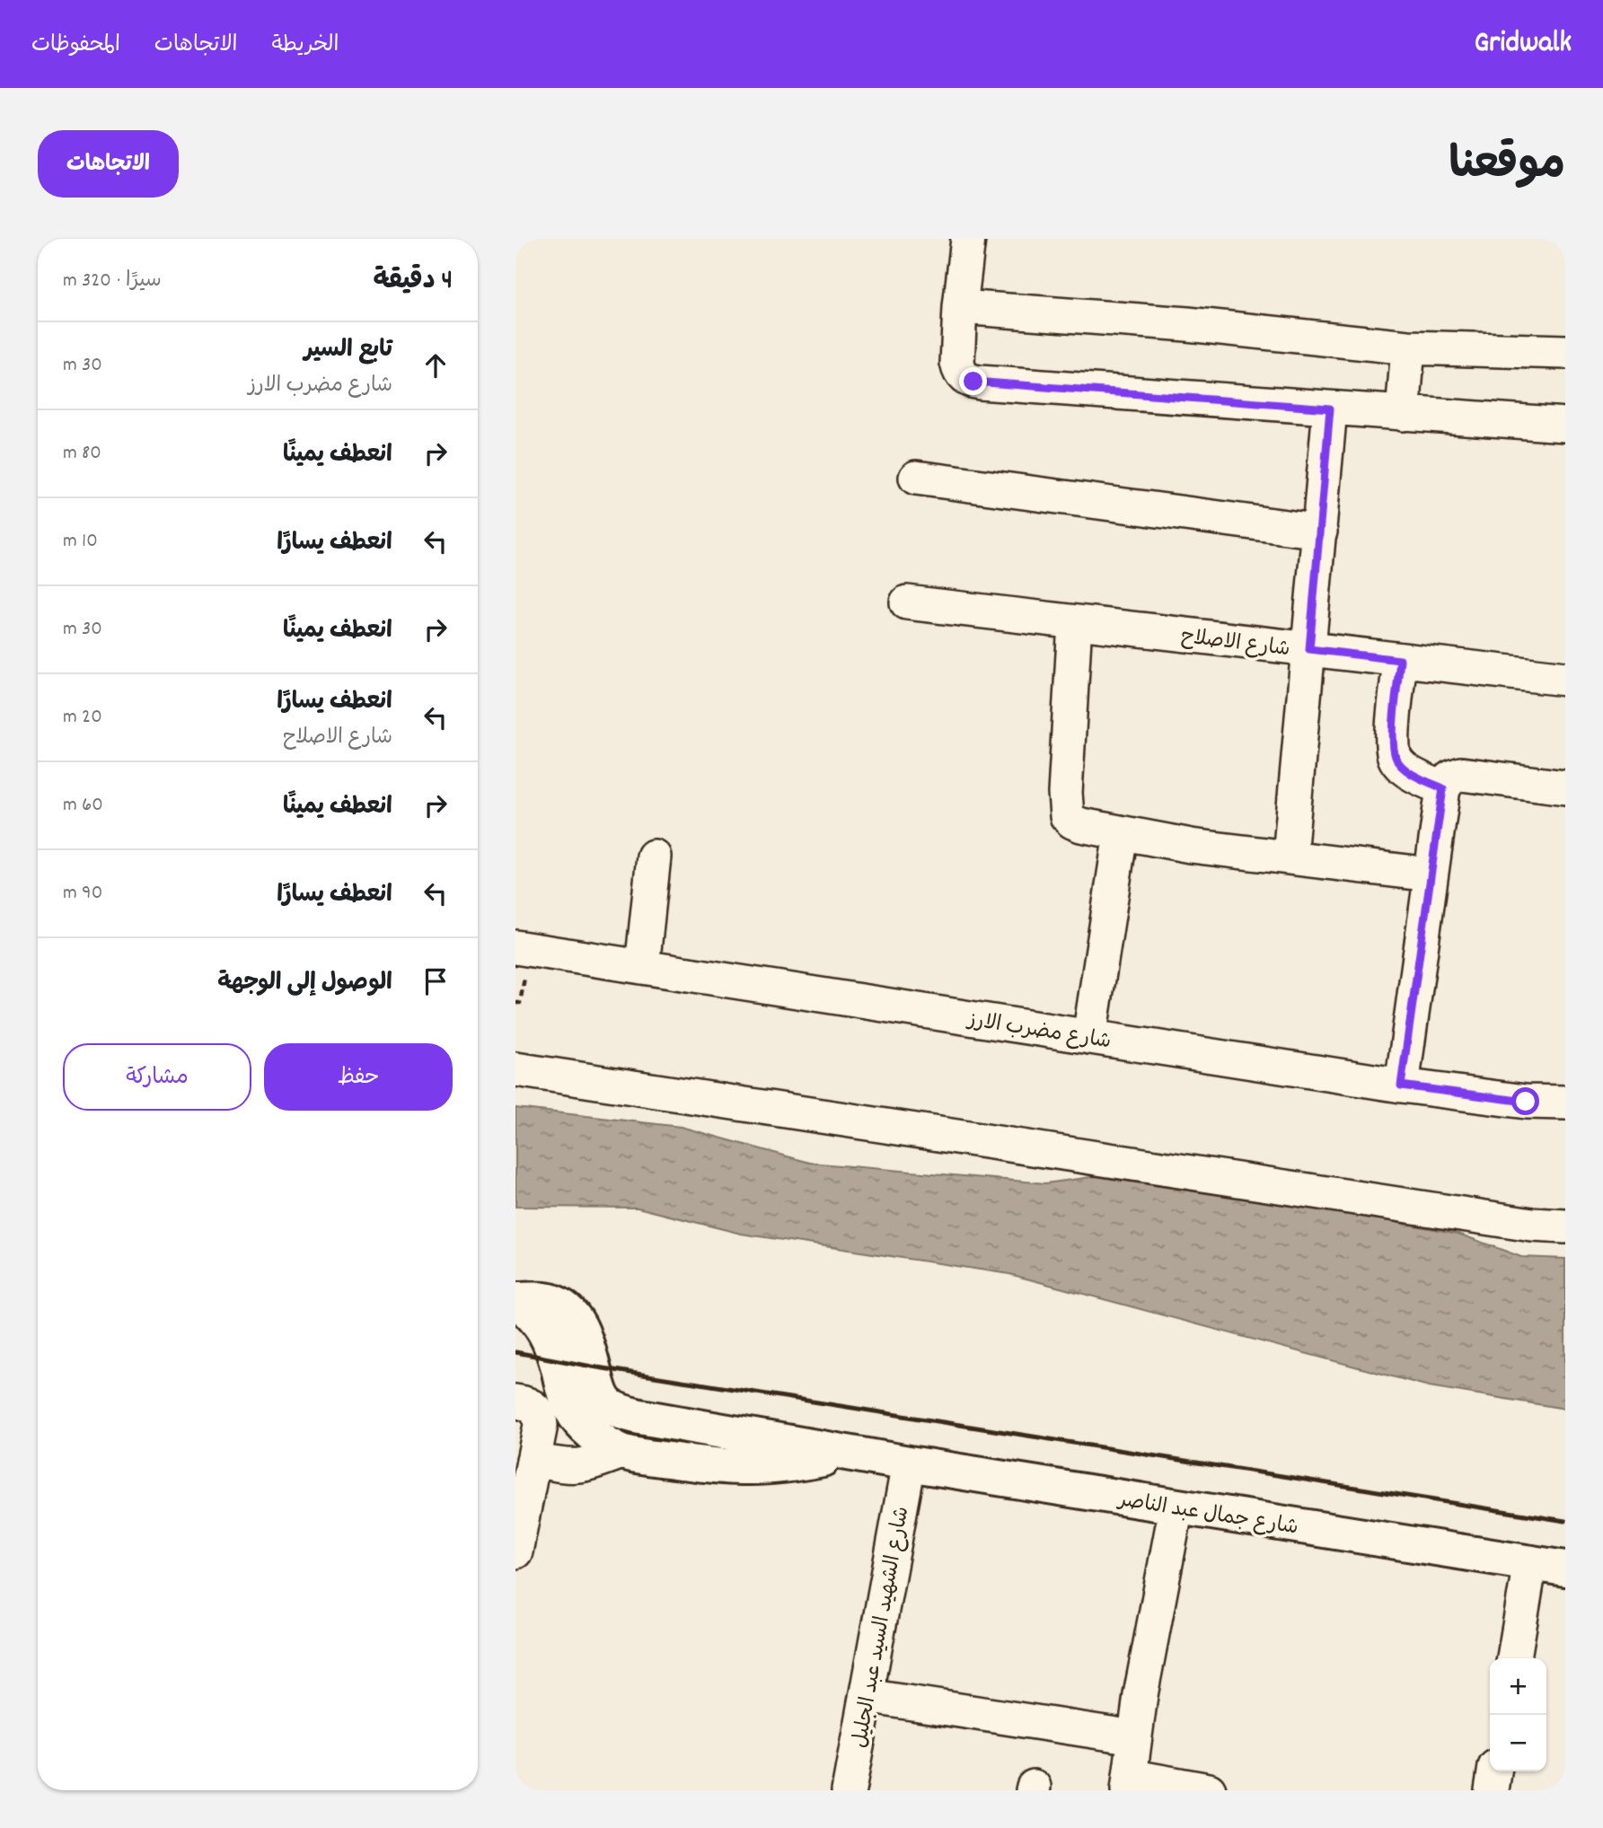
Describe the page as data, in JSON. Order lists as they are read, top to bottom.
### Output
{
  "streets": {
    "main road": ["شارع جمال عبد الناصر"],
    "street": ["شارع الاصلاح", "شارع مضرب الارز", "شارع الشهيد السيد عبد الجليل"]
  },
  "crossings": [
    ["شارع جمال عبد الناصر", "شارع الشهيد السيد عبد الجليل"]
  ],
  "page": {
    "header": "Gridwalk",
    "nav": ["الخريطة", "الاتجاهات", "المحفوظات"],
    "title": "موقعنا",
    "buttons": [
      "الاتجاهات",
      ["حفظ", "مشاركة"]
    ],
    "heading": ["4 دقيقة", "سيرًا · 320 m"],
    "list": [
      ["تابع السير", "شارع مضرب الارز", "30 m"],
      ["انعطف يمينًا", "80 m"],
      ["انعطف يسارًا", "10 m"],
      ["انعطف يمينًا", "30 m"],
      ["انعطف يسارًا", "شارع الاصلاح", "20 m"],
      ["انعطف يمينًا", "60 m"],
      ["انعطف يسارًا", "90 m"],
      "الوصول إلى الوجهة"
    ],
    "map_buttons": ["+", "−"]
  }
}
